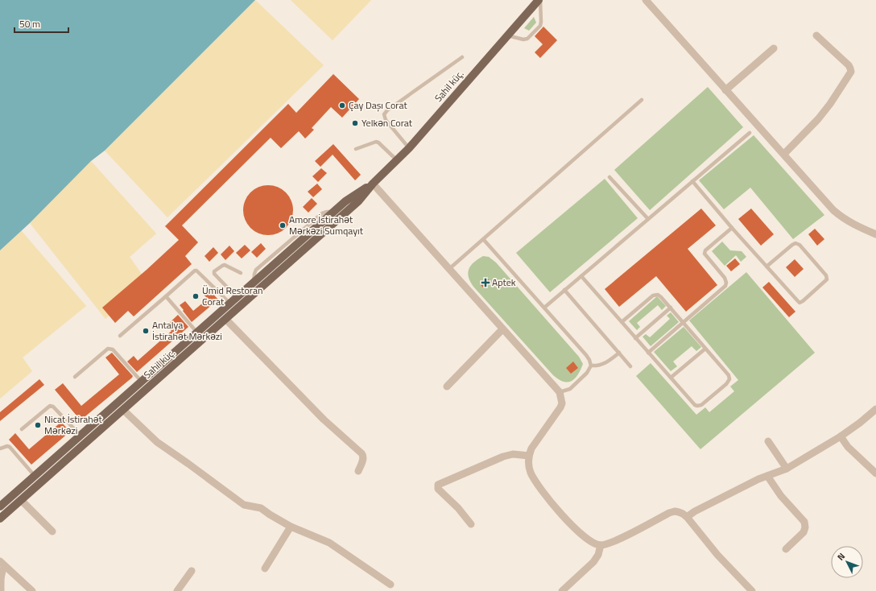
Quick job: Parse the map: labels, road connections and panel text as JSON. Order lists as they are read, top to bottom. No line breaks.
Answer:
{"streets":{"main road":["Sahil küç."]},"places":{"other":["Çay Daşı Corat","Yelkən Corat","Amore İstirahət Mərkəzi Sumqayıt","Ümid Restoran Corat","Antalya İstirahət Mərkəzi","Nicat İstirahət Mərkəzi"],"health":["Aptek"]},"scale_bar":"50 m","north":"top left"}
